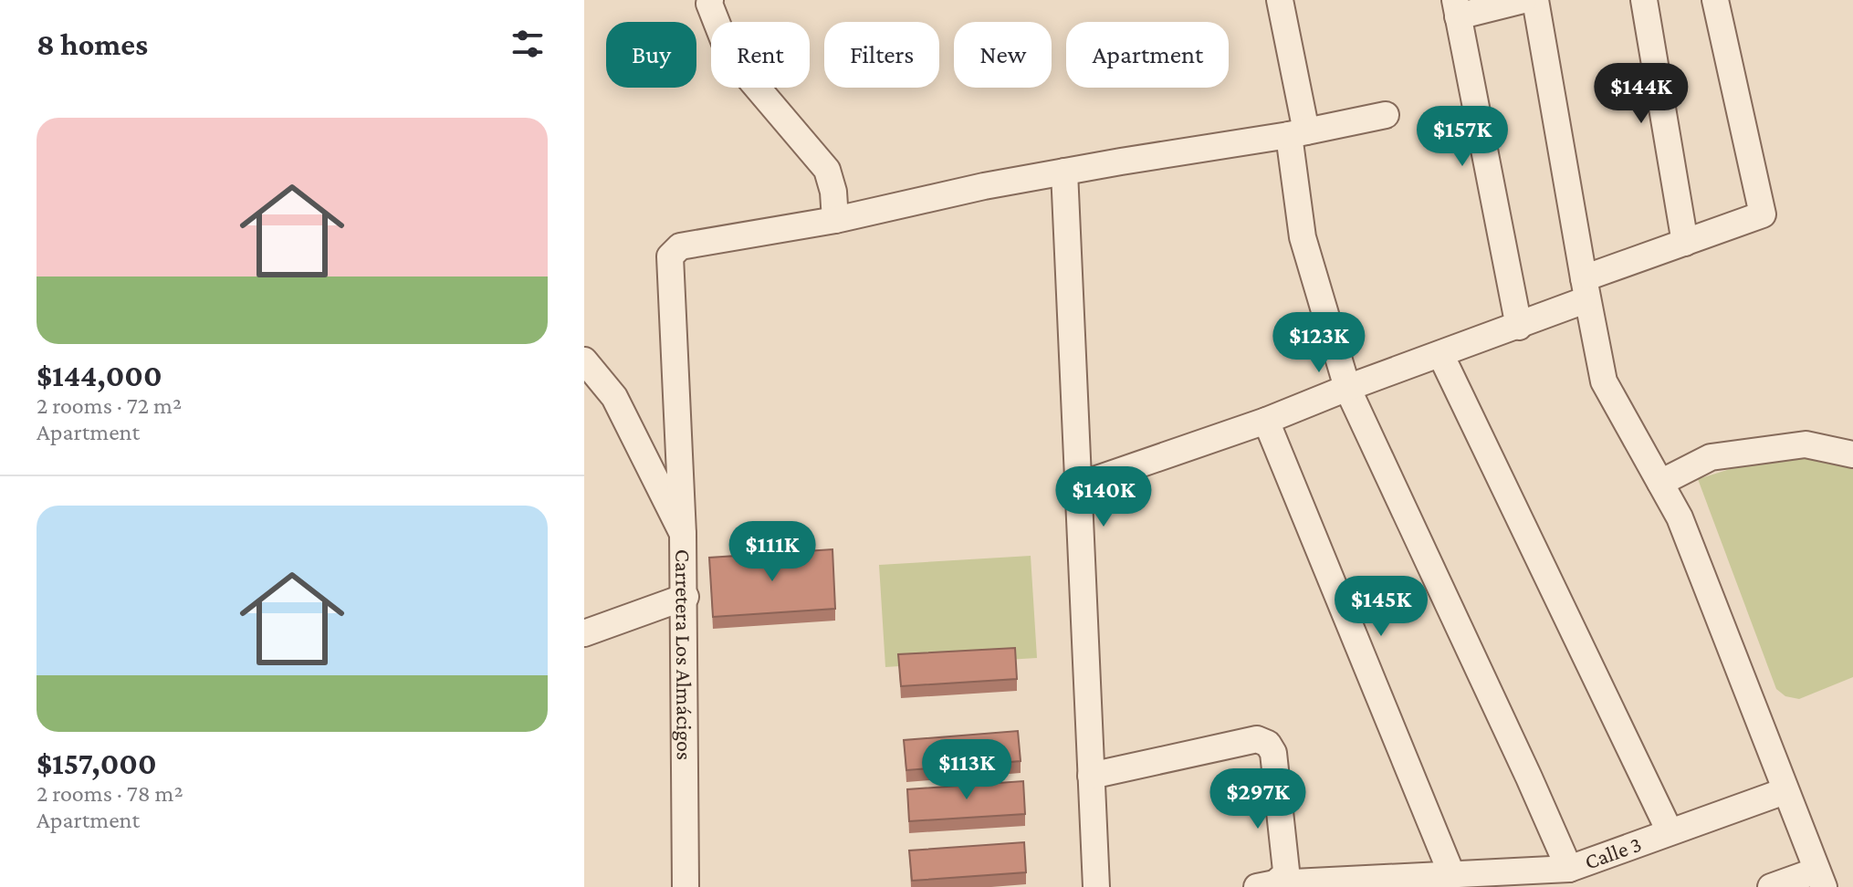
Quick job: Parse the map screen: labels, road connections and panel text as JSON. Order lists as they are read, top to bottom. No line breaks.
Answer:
{"streets":{"street":["Carretera Los Almácigos","Calle 3"]},"page":{"heading":"8 homes","chip":["Buy","Rent","Filters","New","Apartment"],"price":["$144K","$157K","$123K","$140K","$111K","$145K","$113K","$297K"],"list":[{"name":"$144,000","note":"2 rooms · 72 m² · Apartment"},{"name":"$157,000","note":"2 rooms · 78 m² · Apartment"}]}}
